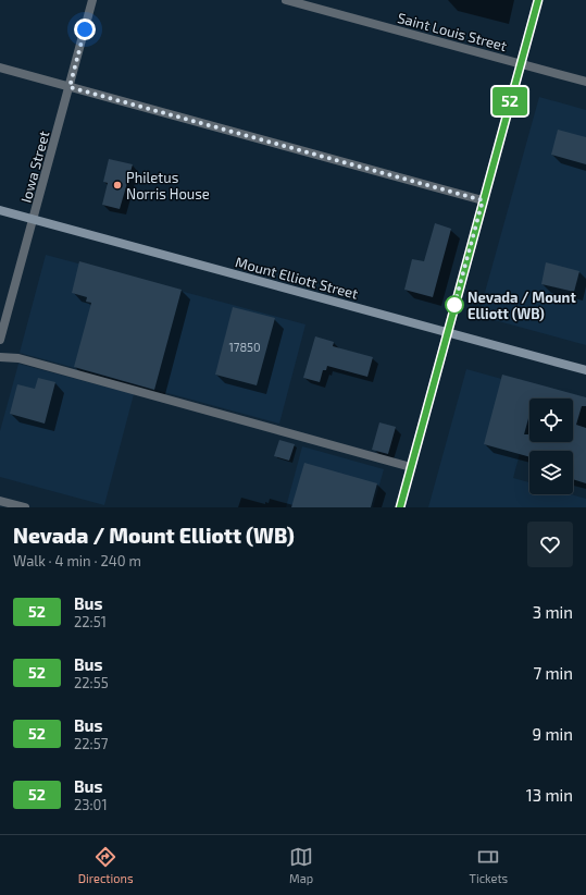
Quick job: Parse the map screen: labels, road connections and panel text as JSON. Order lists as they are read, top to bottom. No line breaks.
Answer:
{"streets":{"street":["Saint Louis Street","Iowa Street","Mount Elliott Street"]},"crossings":[["Iowa Street","Mount Elliott Street"]],"places":["Philetus Norris House","Nevada / Mount Elliott (WB)"],"lines":["bus line 52"],"house_numbers":["17850"],"page":{"on_map":"52","heading":["Nevada / Mount Elliott (WB)","Walk · 4 min · 240 m"],"list":[{"mark":"52","name":"Bus","note":"22:51","value":"3 min"},{"mark":"52","name":"Bus","note":"22:55","value":"7 min"},{"mark":"52","name":"Bus","note":"22:57","value":"9 min"},{"mark":"52","name":"Bus","note":"23:01","value":"13 min"}],"tabs":["Directions","Map","Tickets"]}}
